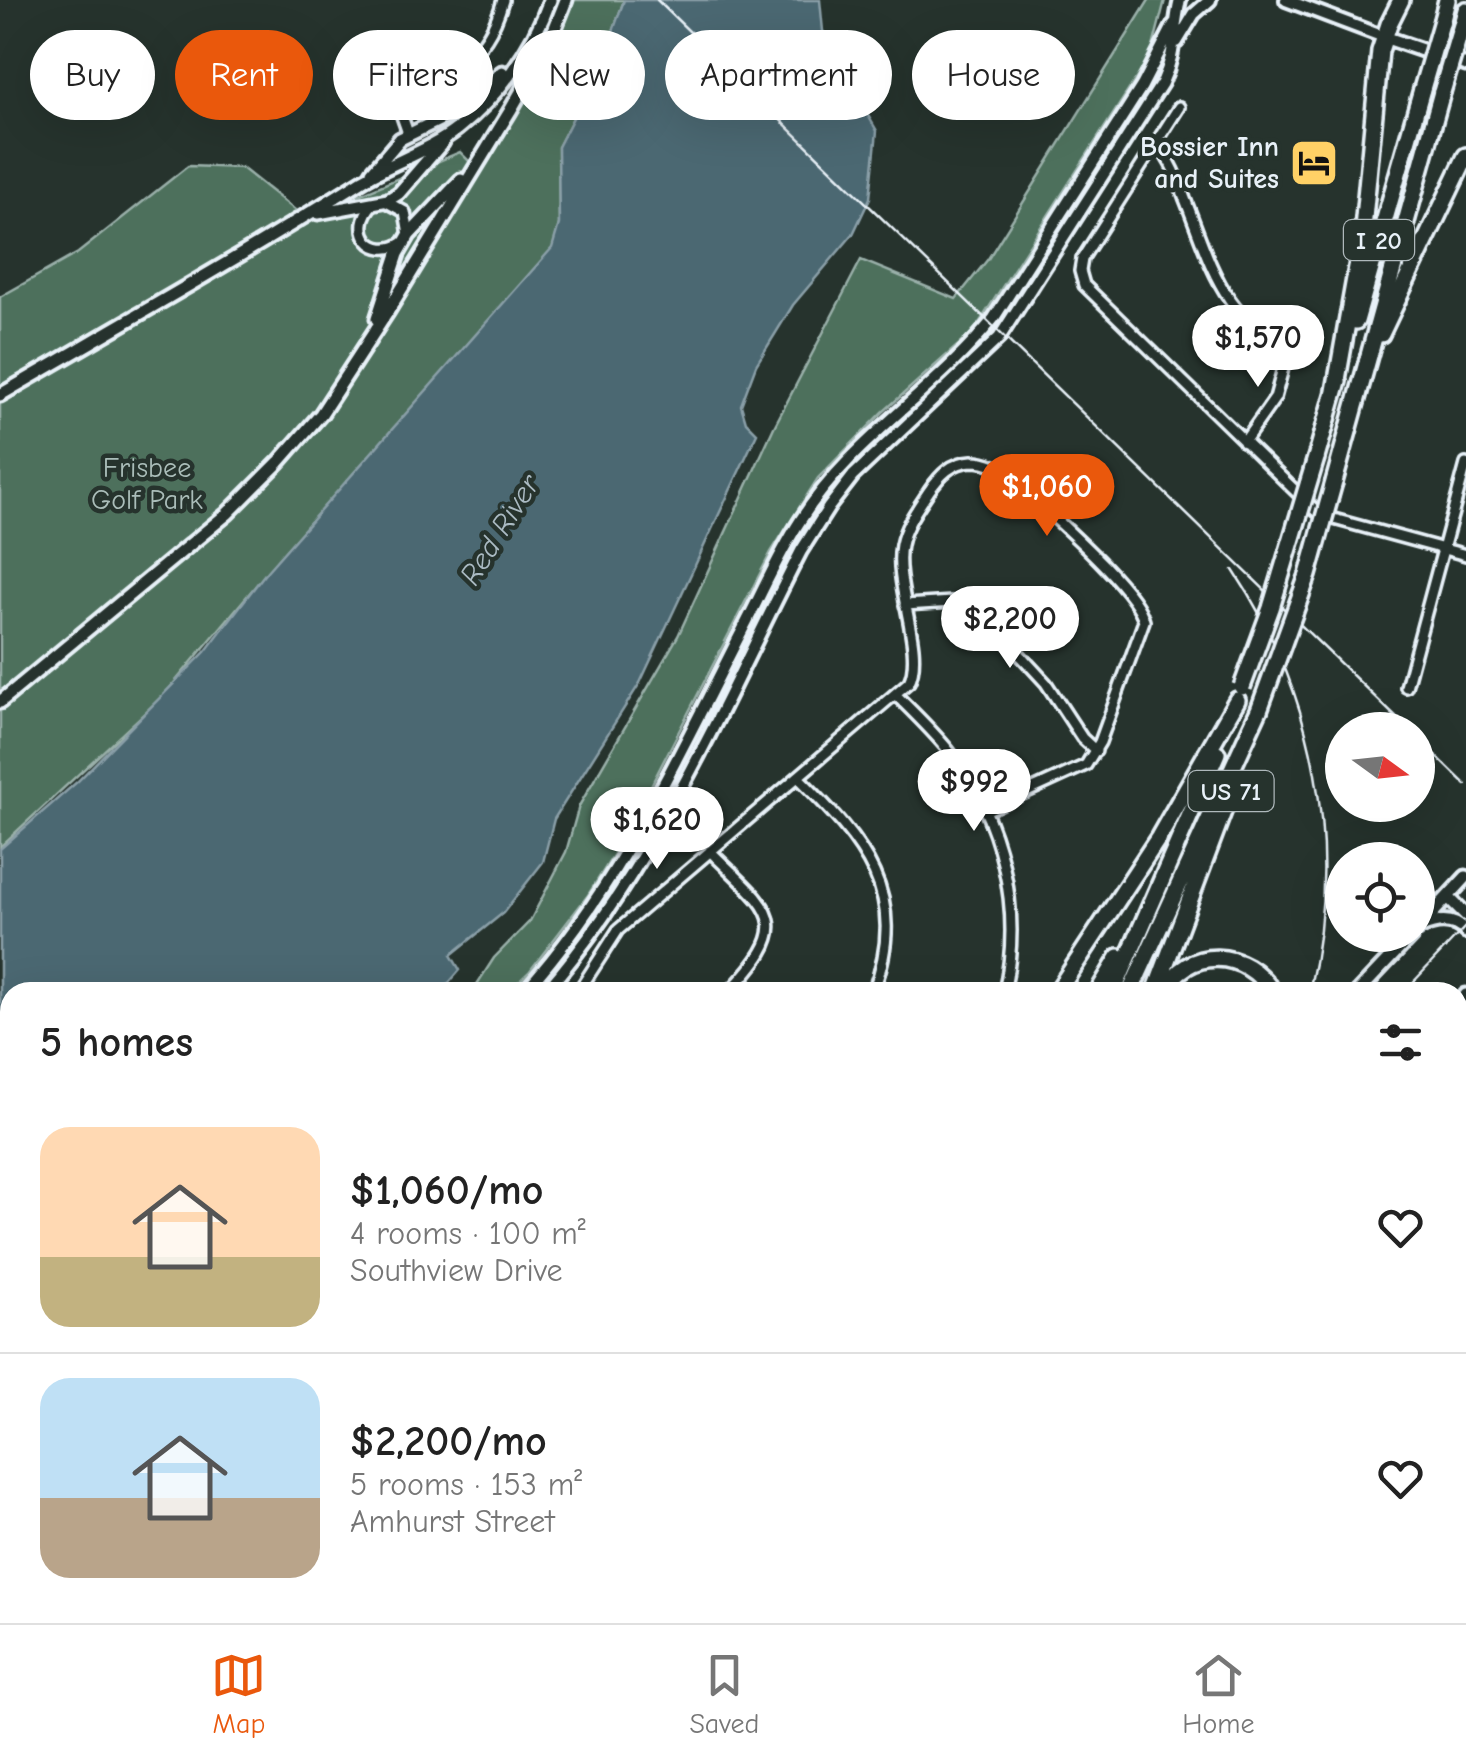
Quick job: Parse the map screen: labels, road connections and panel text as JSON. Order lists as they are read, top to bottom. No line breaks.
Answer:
{"streets":{"highway":["I 20","US 71"]},"crossings":[["I 20","US 71"]],"water":["Red River"],"parks":["Frisbee Golf Park"],"places":{"hotel":["Bossier Inn and Suites"]},"north":"right","page":{"chip":["Buy","Rent","Filters","New","Apartment","House"],"price":["$1,570","$1,060","$2,200","$992","$1,620"],"heading":"5 homes","list":[{"name":"$1,060/mo","note":"4 rooms · 100 m² · Southview Drive"},{"name":"$2,200/mo","note":"5 rooms · 153 m² · Amhurst Street"}],"tabs":["Map","Saved","Home"]}}
